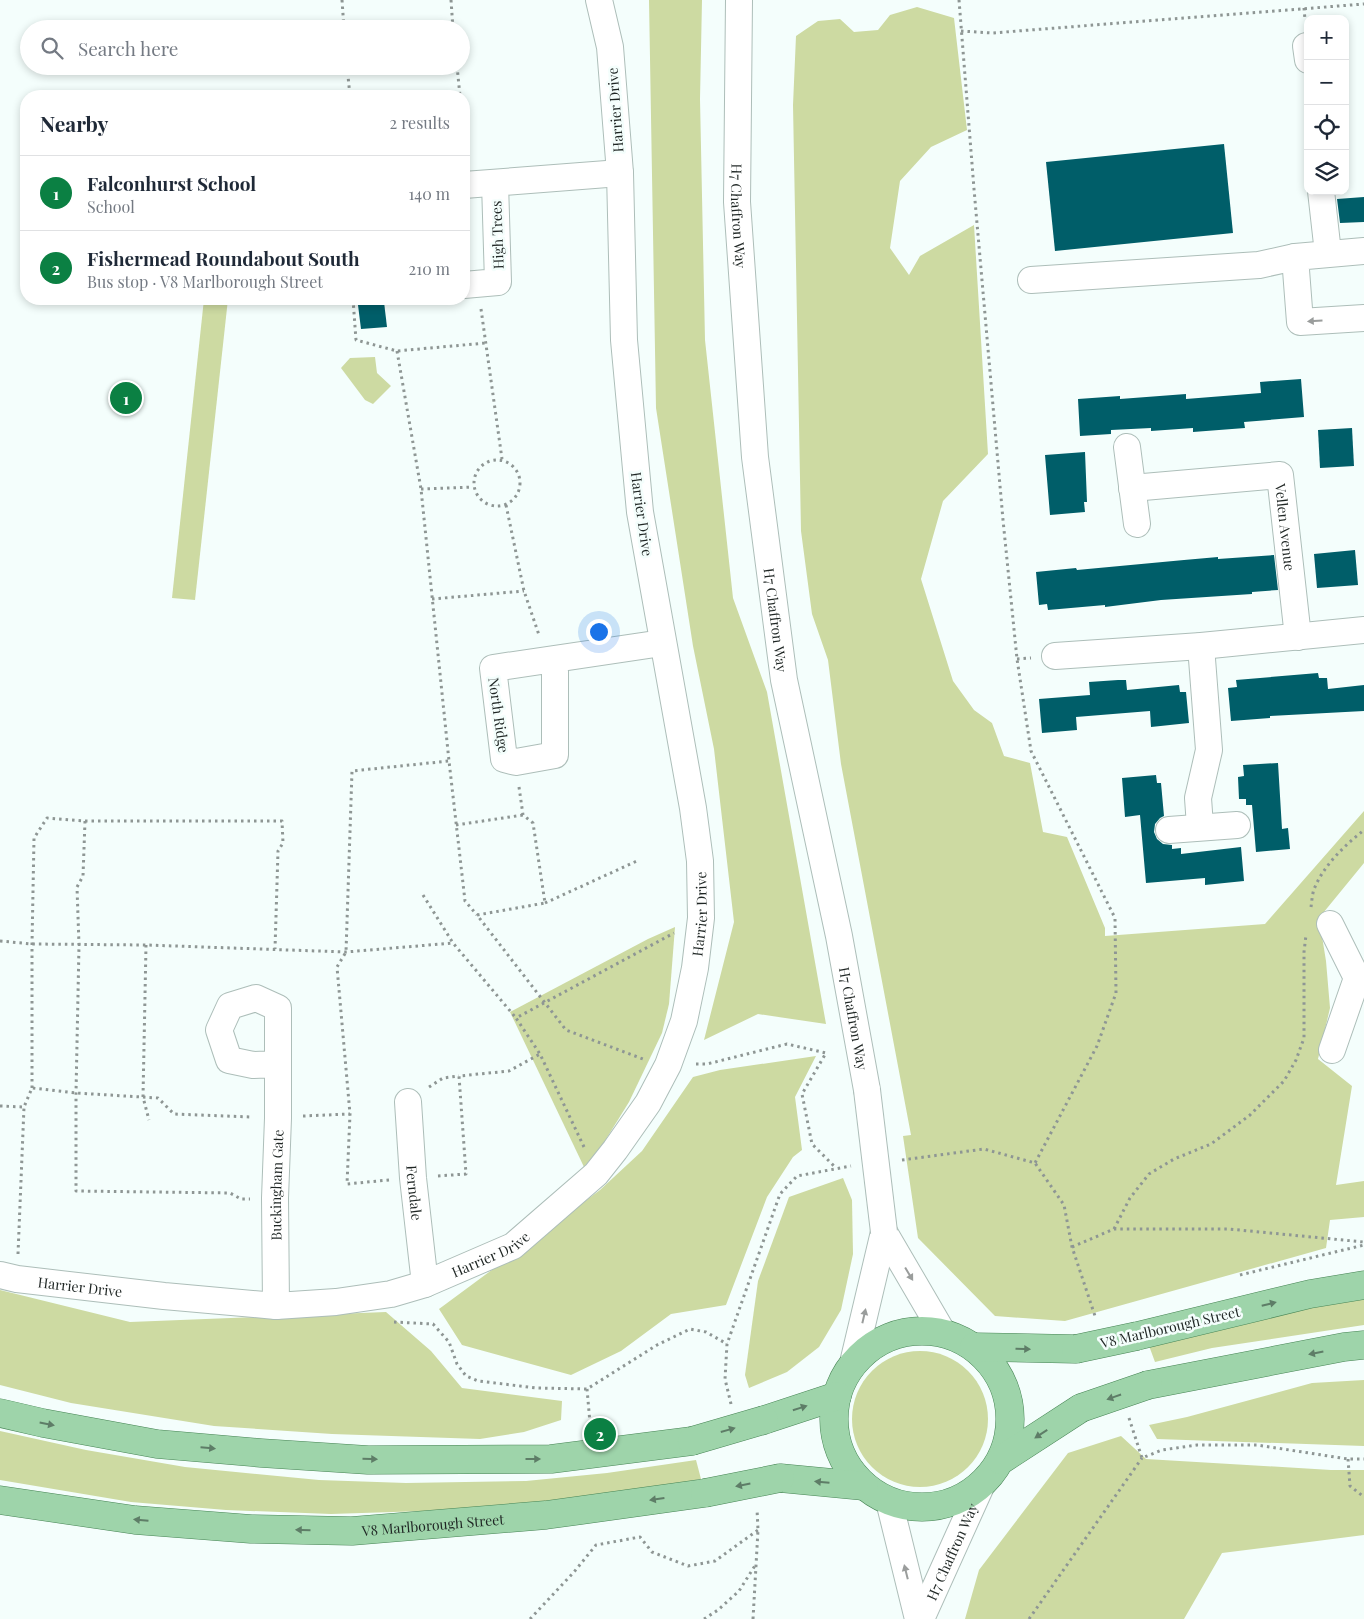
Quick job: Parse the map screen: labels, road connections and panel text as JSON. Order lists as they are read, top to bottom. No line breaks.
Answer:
{"streets":{"main road":["V8 Marlborough Street"],"street":["Harrier Drive","H7 Chaffron Way","High Trees","Vellen Avenue","North Ridge","Buckingham Gate","Ferndale"]},"crossings":[["Harrier Drive","High Trees"],["Harrier Drive","North Ridge"],["Harrier Drive","Buckingham Gate"],["Harrier Drive","Ferndale"],["H7 Chaffron Way","V8 Marlborough Street"]],"page":{"map_buttons":["+","−"],"search":"Search here","heading":["Nearby","2 results"],"list":[{"mark":"1","name":"Falconhurst School","note":"School","value":"140 m"},{"mark":"2","name":"Fishermead Roundabout South","note":"Bus stop · V8 Marlborough Street","value":"210 m"}],"pins":["1","2"]}}
